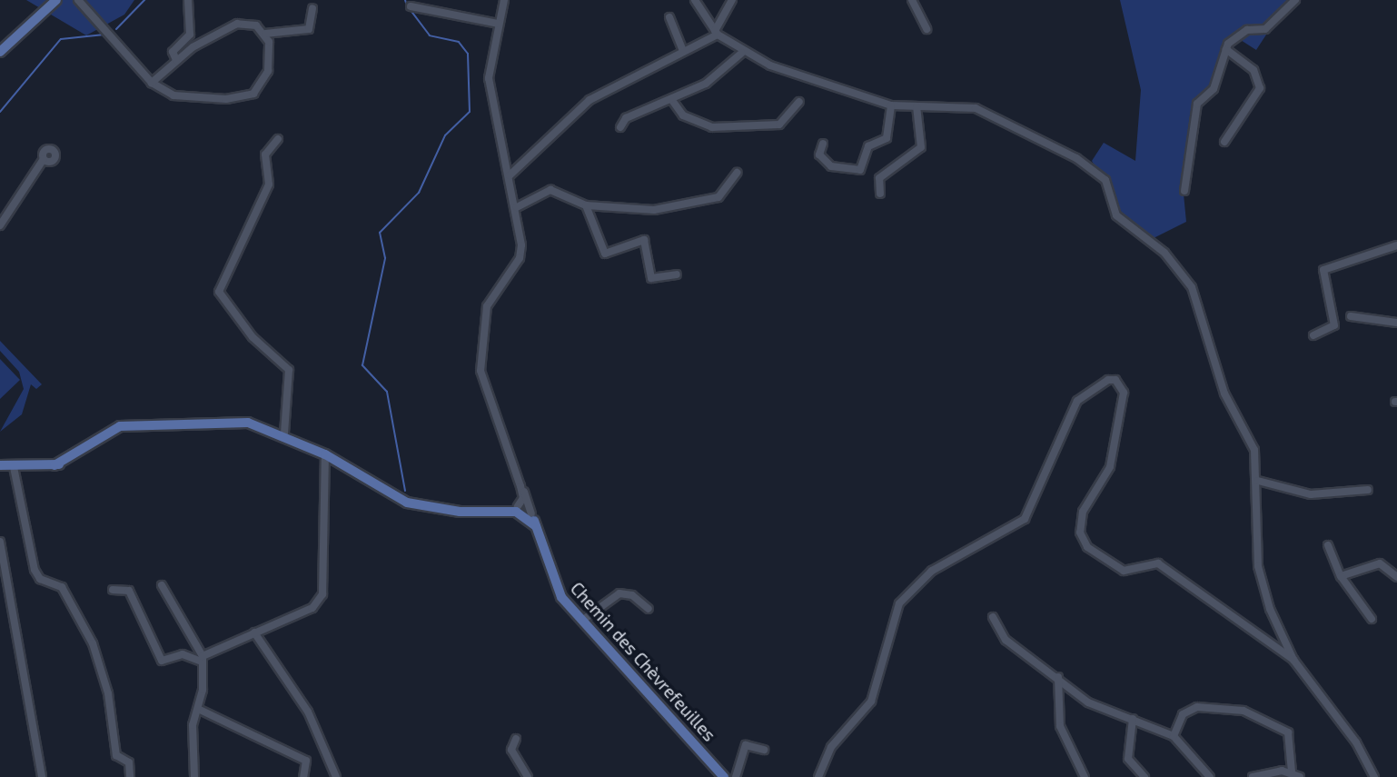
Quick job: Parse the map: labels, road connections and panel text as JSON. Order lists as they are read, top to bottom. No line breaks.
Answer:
{"streets":{"main road":["Chemin des Chèvrefeuilles"]}}
